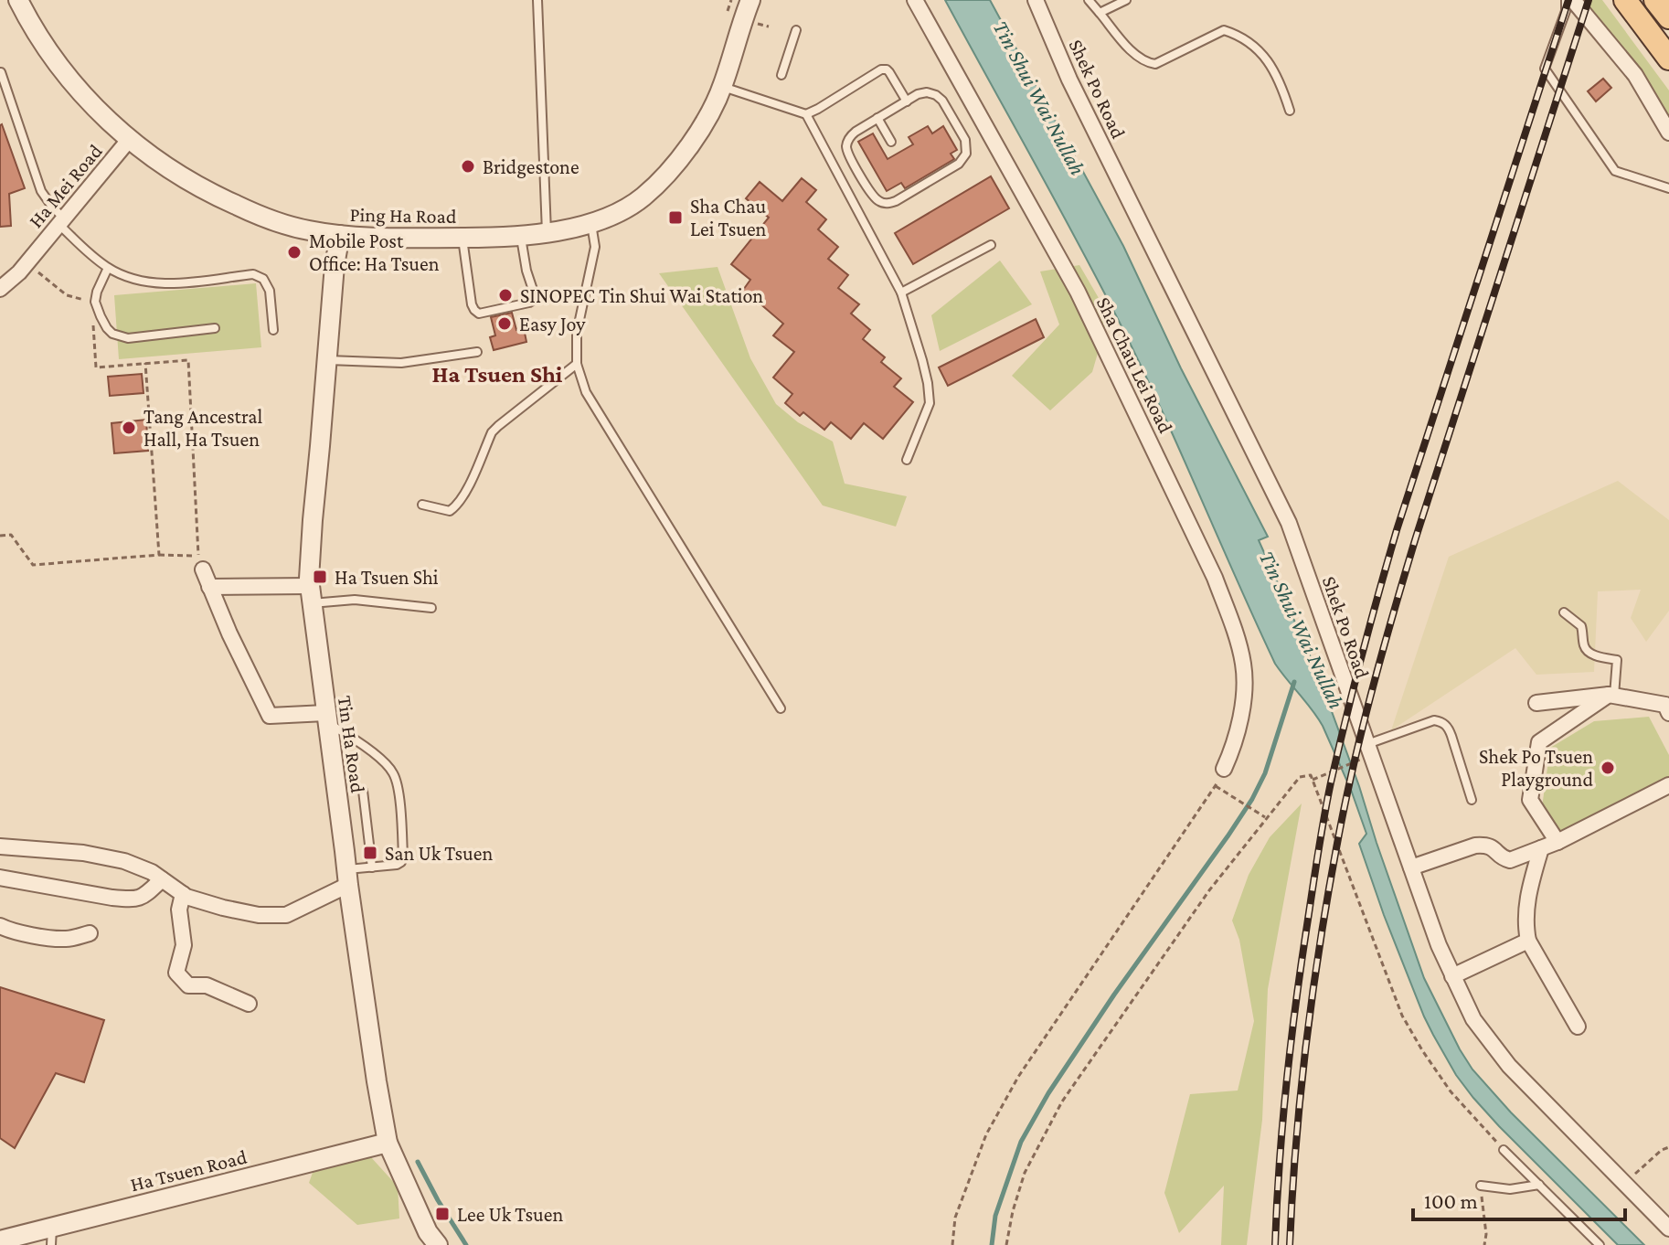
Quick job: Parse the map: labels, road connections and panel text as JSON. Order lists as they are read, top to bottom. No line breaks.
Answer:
{"streets":{"street":["Shek Po Road","Ha Mei Road","Ping Ha Road","Sha Chau Lei Road","Tin Ha Road","Ha Tsuen Road"]},"crossings":[["Ha Mei Road","Ping Ha Road"],["Ping Ha Road","Tin Ha Road"],["Tin Ha Road","Ha Tsuen Road"]],"districts":["Ha Tsuen Shi"],"water":["Tin Shui Wai Nullah"],"places":{"other":["Bridgestone","Mobile Post Office: Ha Tsuen","SINOPEC Tin Shui Wai Station","Easy Joy","Tang Ancestral Hall, Ha Tsuen","Shek Po Tsuen Playground"],"transit":["Sha Chau Lei Tsuen","Ha Tsuen Shi","San Uk Tsuen","Lee Uk Tsuen"]},"scale_bar":"100 m"}
